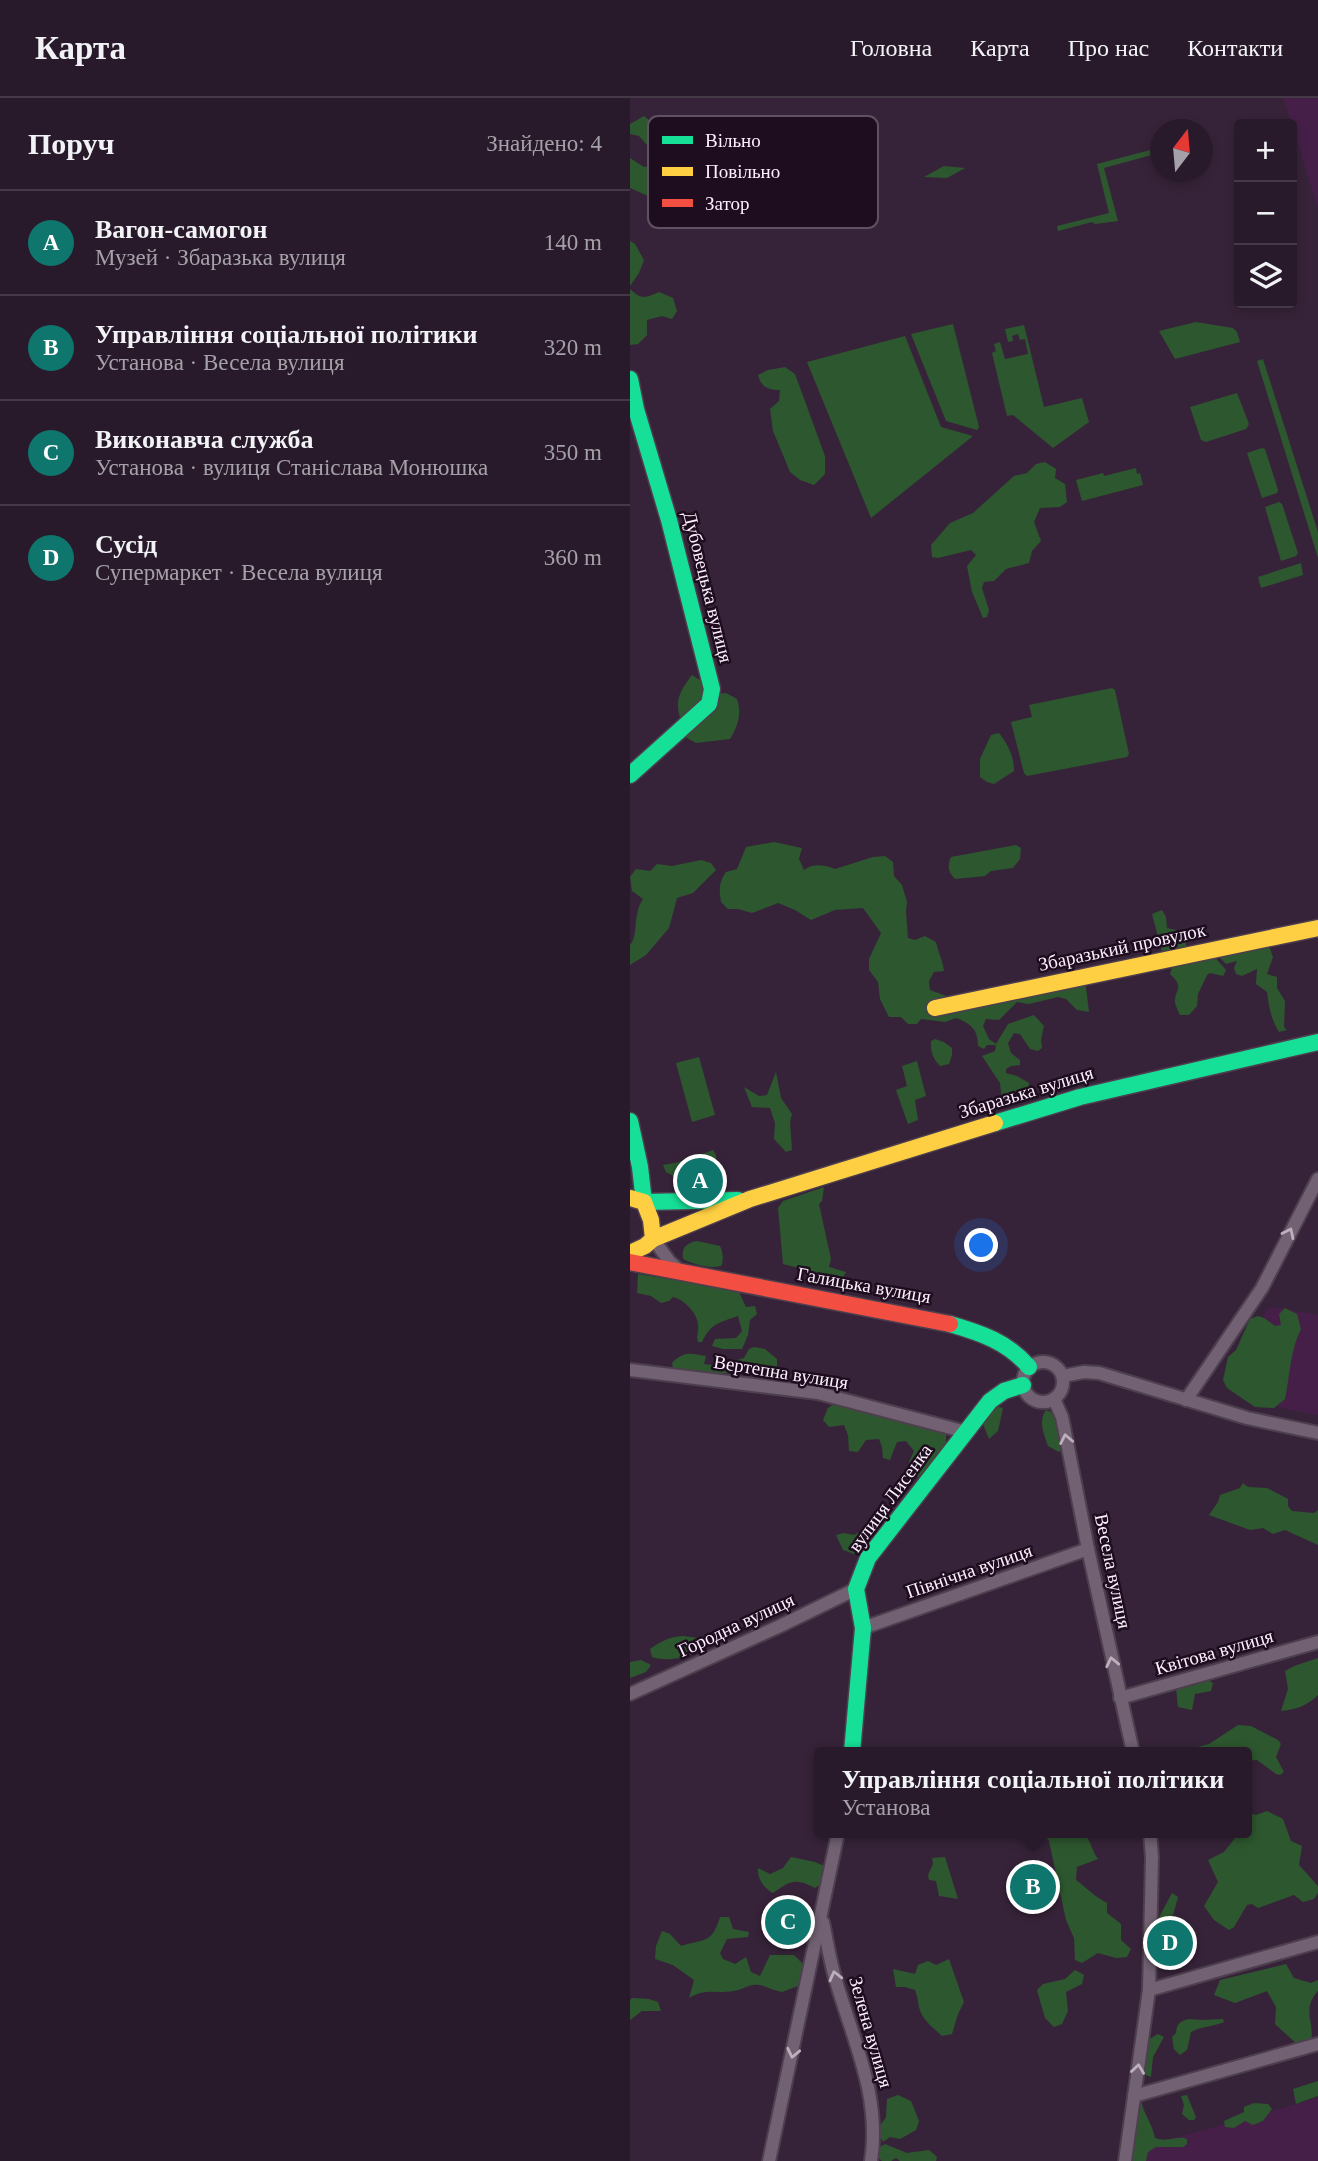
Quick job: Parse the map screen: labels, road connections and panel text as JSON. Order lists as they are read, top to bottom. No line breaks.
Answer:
{"streets":{"street":["Дубовецька вулиця","Збаразький провулок","Збаразька вулиця","Галицька вулиця","Вертепна вулиця","вулиця Лисенка","Північна вулиця","Весела вулиця","Городна вулиця","Квітова вулиця","Зелена вулиця"]},"crossings":[["Галицька вулиця","вулиця Лисенка"],["Галицька вулиця","Весела вулиця"],["Вертепна вулиця","вулиця Лисенка"],["вулиця Лисенка","Весела вулиця"],["вулиця Лисенка","Городна вулиця"],["Північна вулиця","Весела вулиця"],["Весела вулиця","Квітова вулиця"]],"one_way":["Весела вулиця"],"legend":["Вільно","Повільно","Затор"],"north":"top","page":{"header":"Карта","nav":["Головна","Карта","Про нас","Контакти"],"heading":["Поруч","Знайдено: 4"],"map_buttons":["+","−"],"list":[{"mark":"A","name":"Вагон-самогон","note":"Музей · Збаразька вулиця","value":"140 m"},{"mark":"B","name":"Управління соціальної політики","note":"Установа · Весела вулиця","value":"320 m"},{"mark":"C","name":"Виконавча служба","note":"Установа · вулиця Станіслава Монюшка","value":"350 m"},{"mark":"D","name":"Сусід","note":"Супермаркет · Весела вулиця","value":"360 m"}],"pins":["A","B","C","D"],"popup":["Управління соціальної політики","Установа"]}}
